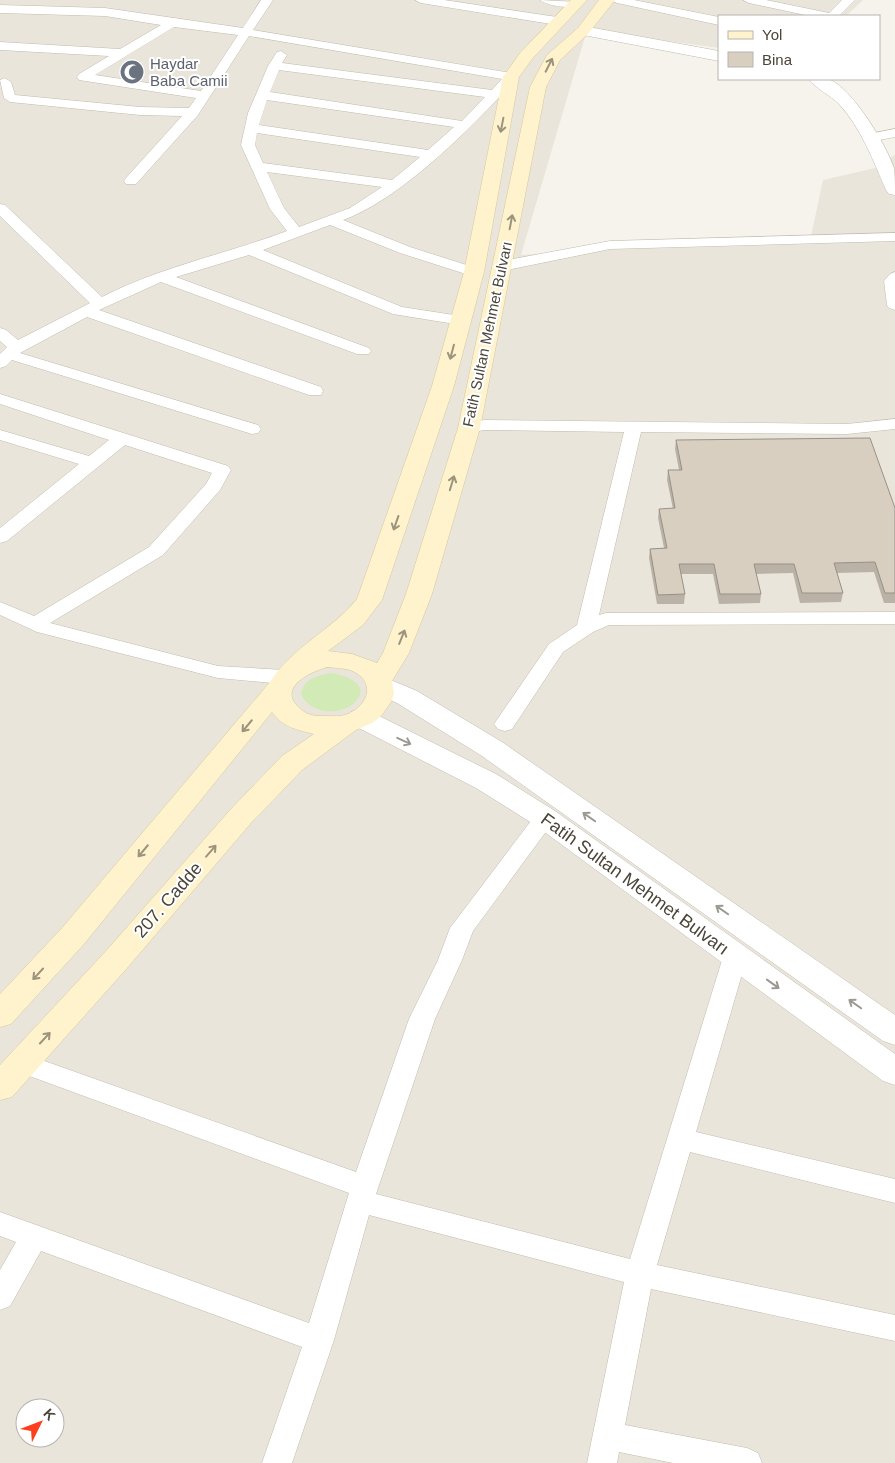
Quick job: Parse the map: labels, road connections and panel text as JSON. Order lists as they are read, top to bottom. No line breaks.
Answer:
{"streets":{"main road":["Fatih Sultan Mehmet Bulvarı","207. Cadde"]},"crossings":[["Fatih Sultan Mehmet Bulvarı","207. Cadde"]],"places":{"mosque":["Haydar Baba Camii"]},"legend":["Yol","Bina"],"north":"top right"}
